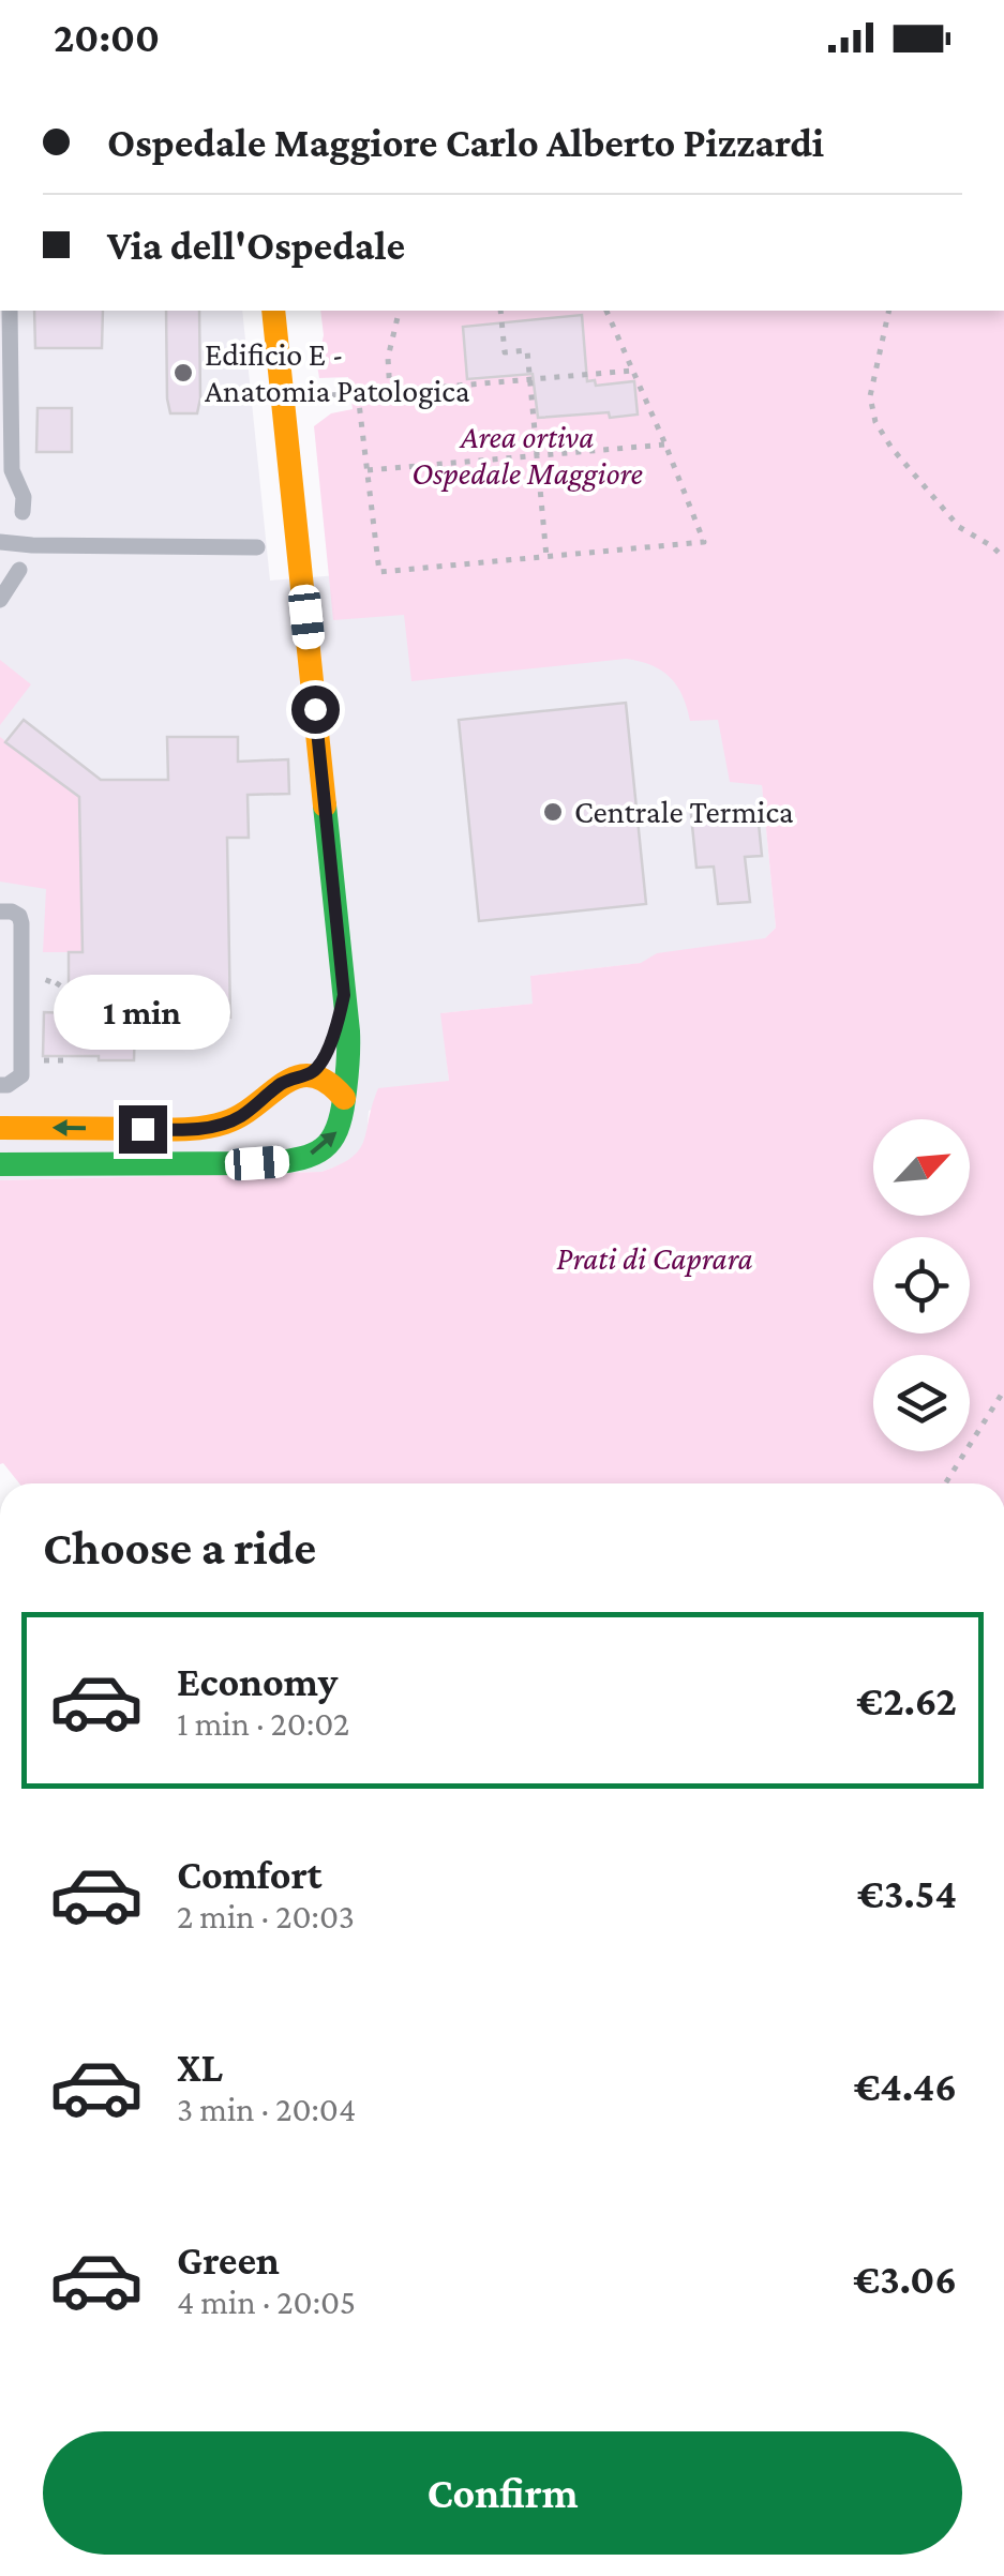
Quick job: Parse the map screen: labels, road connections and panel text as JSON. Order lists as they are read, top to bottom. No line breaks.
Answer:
{"parks":["Area ortiva Ospedale Maggiore","Prati di Caprara"],"places":["Edificio E - Anatomia Patologica","Centrale Termica"],"north":"top right","page":{"status":"20:00","banner":["Ospedale Maggiore Carlo Alberto Pizzardi","Via dell'Ospedale"],"bubble":"1 min","heading":"Choose a ride","list":[{"name":"Economy","note":"1 min · 20:02","value":"€2.62"},{"name":"Comfort","note":"2 min · 20:03","value":"€3.54"},{"name":"XL","note":"3 min · 20:04","value":"€4.46"},{"name":"Green","note":"4 min · 20:05","value":"€3.06"}],"buttons":"Confirm"}}
